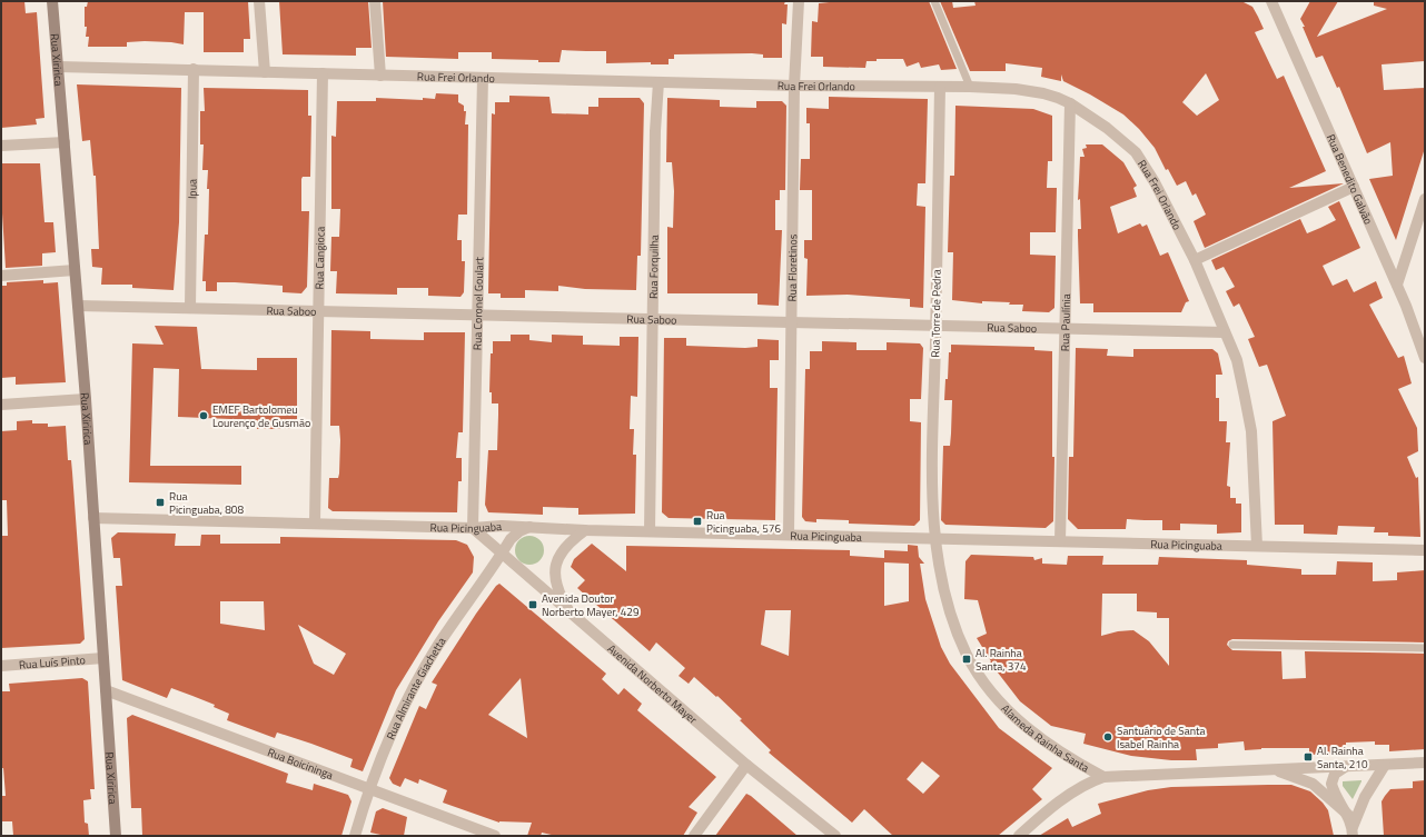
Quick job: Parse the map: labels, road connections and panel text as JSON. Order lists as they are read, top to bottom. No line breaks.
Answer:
{"streets":{"street":["Rua Xiririca","Rua Frei Orlando","Rua Benedito Galvão","Ipua","Rua Cangioca","Rua Forquilha","Rua Floretinos","Rua Coronel Goulart","Rua Saboo","Rua Torre de Pedra","Rua Paulínia","Rua Picinguaba","Rua Luís Pinto","Avenida Norberto Mayer","Rua Almirante Giachetta","Alameda Rainha Santa","Rua Boicininga"]},"crossings":[["Rua Xiririca","Rua Frei Orlando"],["Rua Xiririca","Rua Saboo"],["Rua Xiririca","Rua Picinguaba"],["Rua Xiririca","Rua Luís Pinto"],["Rua Xiririca","Rua Boicininga"],["Rua Frei Orlando","Ipua"],["Rua Frei Orlando","Rua Cangioca"],["Rua Frei Orlando","Rua Forquilha"],["Rua Frei Orlando","Rua Floretinos"],["Rua Frei Orlando","Rua Coronel Goulart"],["Rua Frei Orlando","Rua Saboo"],["Rua Frei Orlando","Rua Torre de Pedra"],["Rua Frei Orlando","Rua Paulínia"],["Rua Frei Orlando","Rua Picinguaba"],["Ipua","Rua Saboo"],["Rua Cangioca","Rua Saboo"],["Rua Cangioca","Rua Picinguaba"],["Rua Forquilha","Rua Saboo"],["Rua Forquilha","Rua Picinguaba"],["Rua Floretinos","Rua Saboo"],["Rua Floretinos","Rua Picinguaba"],["Rua Coronel Goulart","Rua Saboo"],["Rua Coronel Goulart","Rua Picinguaba"],["Rua Coronel Goulart","Avenida Norberto Mayer"],["Rua Saboo","Rua Torre de Pedra"],["Rua Saboo","Rua Paulínia"],["Rua Torre de Pedra","Rua Picinguaba"],["Rua Torre de Pedra","Alameda Rainha Santa"],["Rua Paulínia","Rua Picinguaba"],["Rua Picinguaba","Avenida Norberto Mayer"],["Rua Picinguaba","Rua Almirante Giachetta"],["Rua Picinguaba","Alameda Rainha Santa"],["Avenida Norberto Mayer","Rua Almirante Giachetta"],["Rua Almirante Giachetta","Rua Boicininga"]],"places":{"other":["EMEF Bartolomeu Lourenço de Gusmão","Santuário de Santa Isabel Rainha"],"transit":["Rua Picinguaba, 808","Rua Picinguaba, 576","Avenida Doutor Norberto Mayer, 429","Al. Rainha Santa, 374","Al. Rainha Santa, 210"]}}
